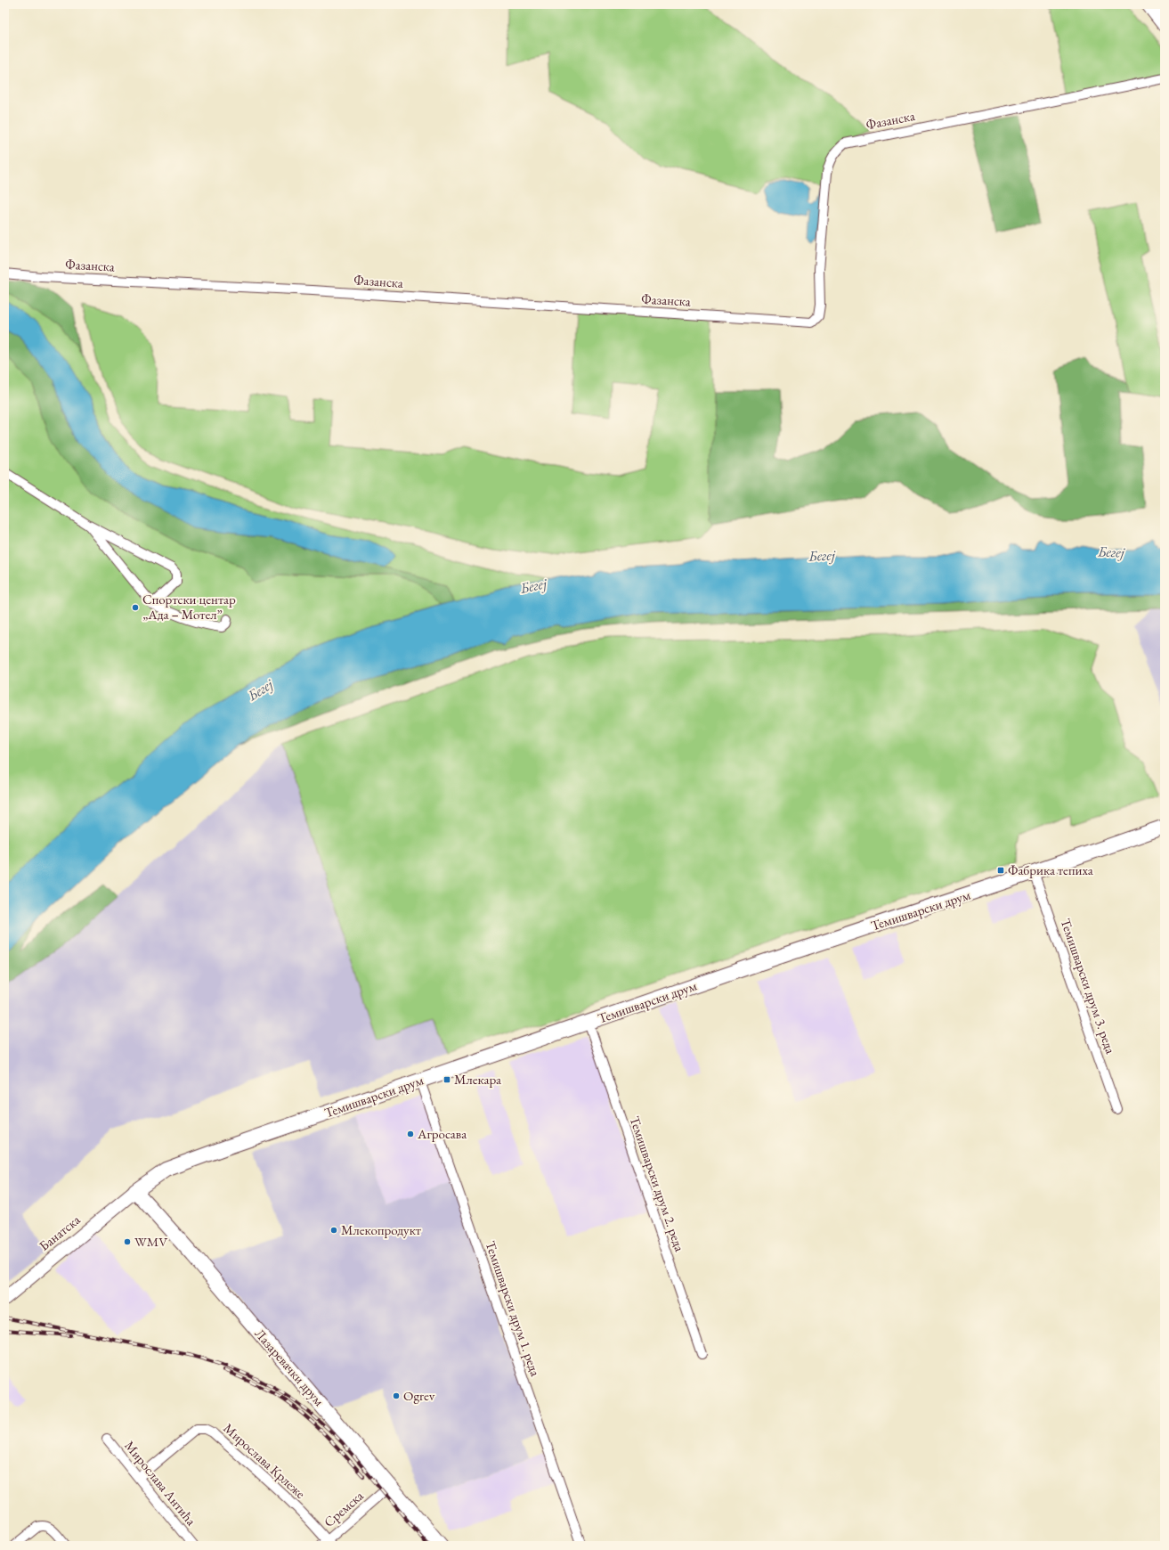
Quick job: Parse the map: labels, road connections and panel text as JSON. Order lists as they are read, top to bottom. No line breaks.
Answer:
{"streets":{"main road":["Темишварски друм","Банатска","Лазаревачки друм"],"street":["Фазанска","Темишварски друм 3. реда","Темишварски друм 2. реда","Темишварски друм 1. реда","Мирослава Крлеже","Мирослава Антића","Сремска"]},"crossings":[["Темишварски друм","Темишварски друм 3. реда"],["Темишварски друм","Темишварски друм 2. реда"],["Темишварски друм","Банатска"],["Темишварски друм","Темишварски друм 1. реда"],["Темишварски друм","Лазаревачки друм"],["Банатска","Лазаревачки друм"],["Мирослава Крлеже","Мирослава Антића"],["Мирослава Крлеже","Сремска"]],"water":["Бегеј"],"places":{"other":["Спортски центар „Ада – Мотел”","Агросава","Млекопродукт","WMV","Ogrev"],"transit":["Фабрика тепиха","Млекара"]}}
